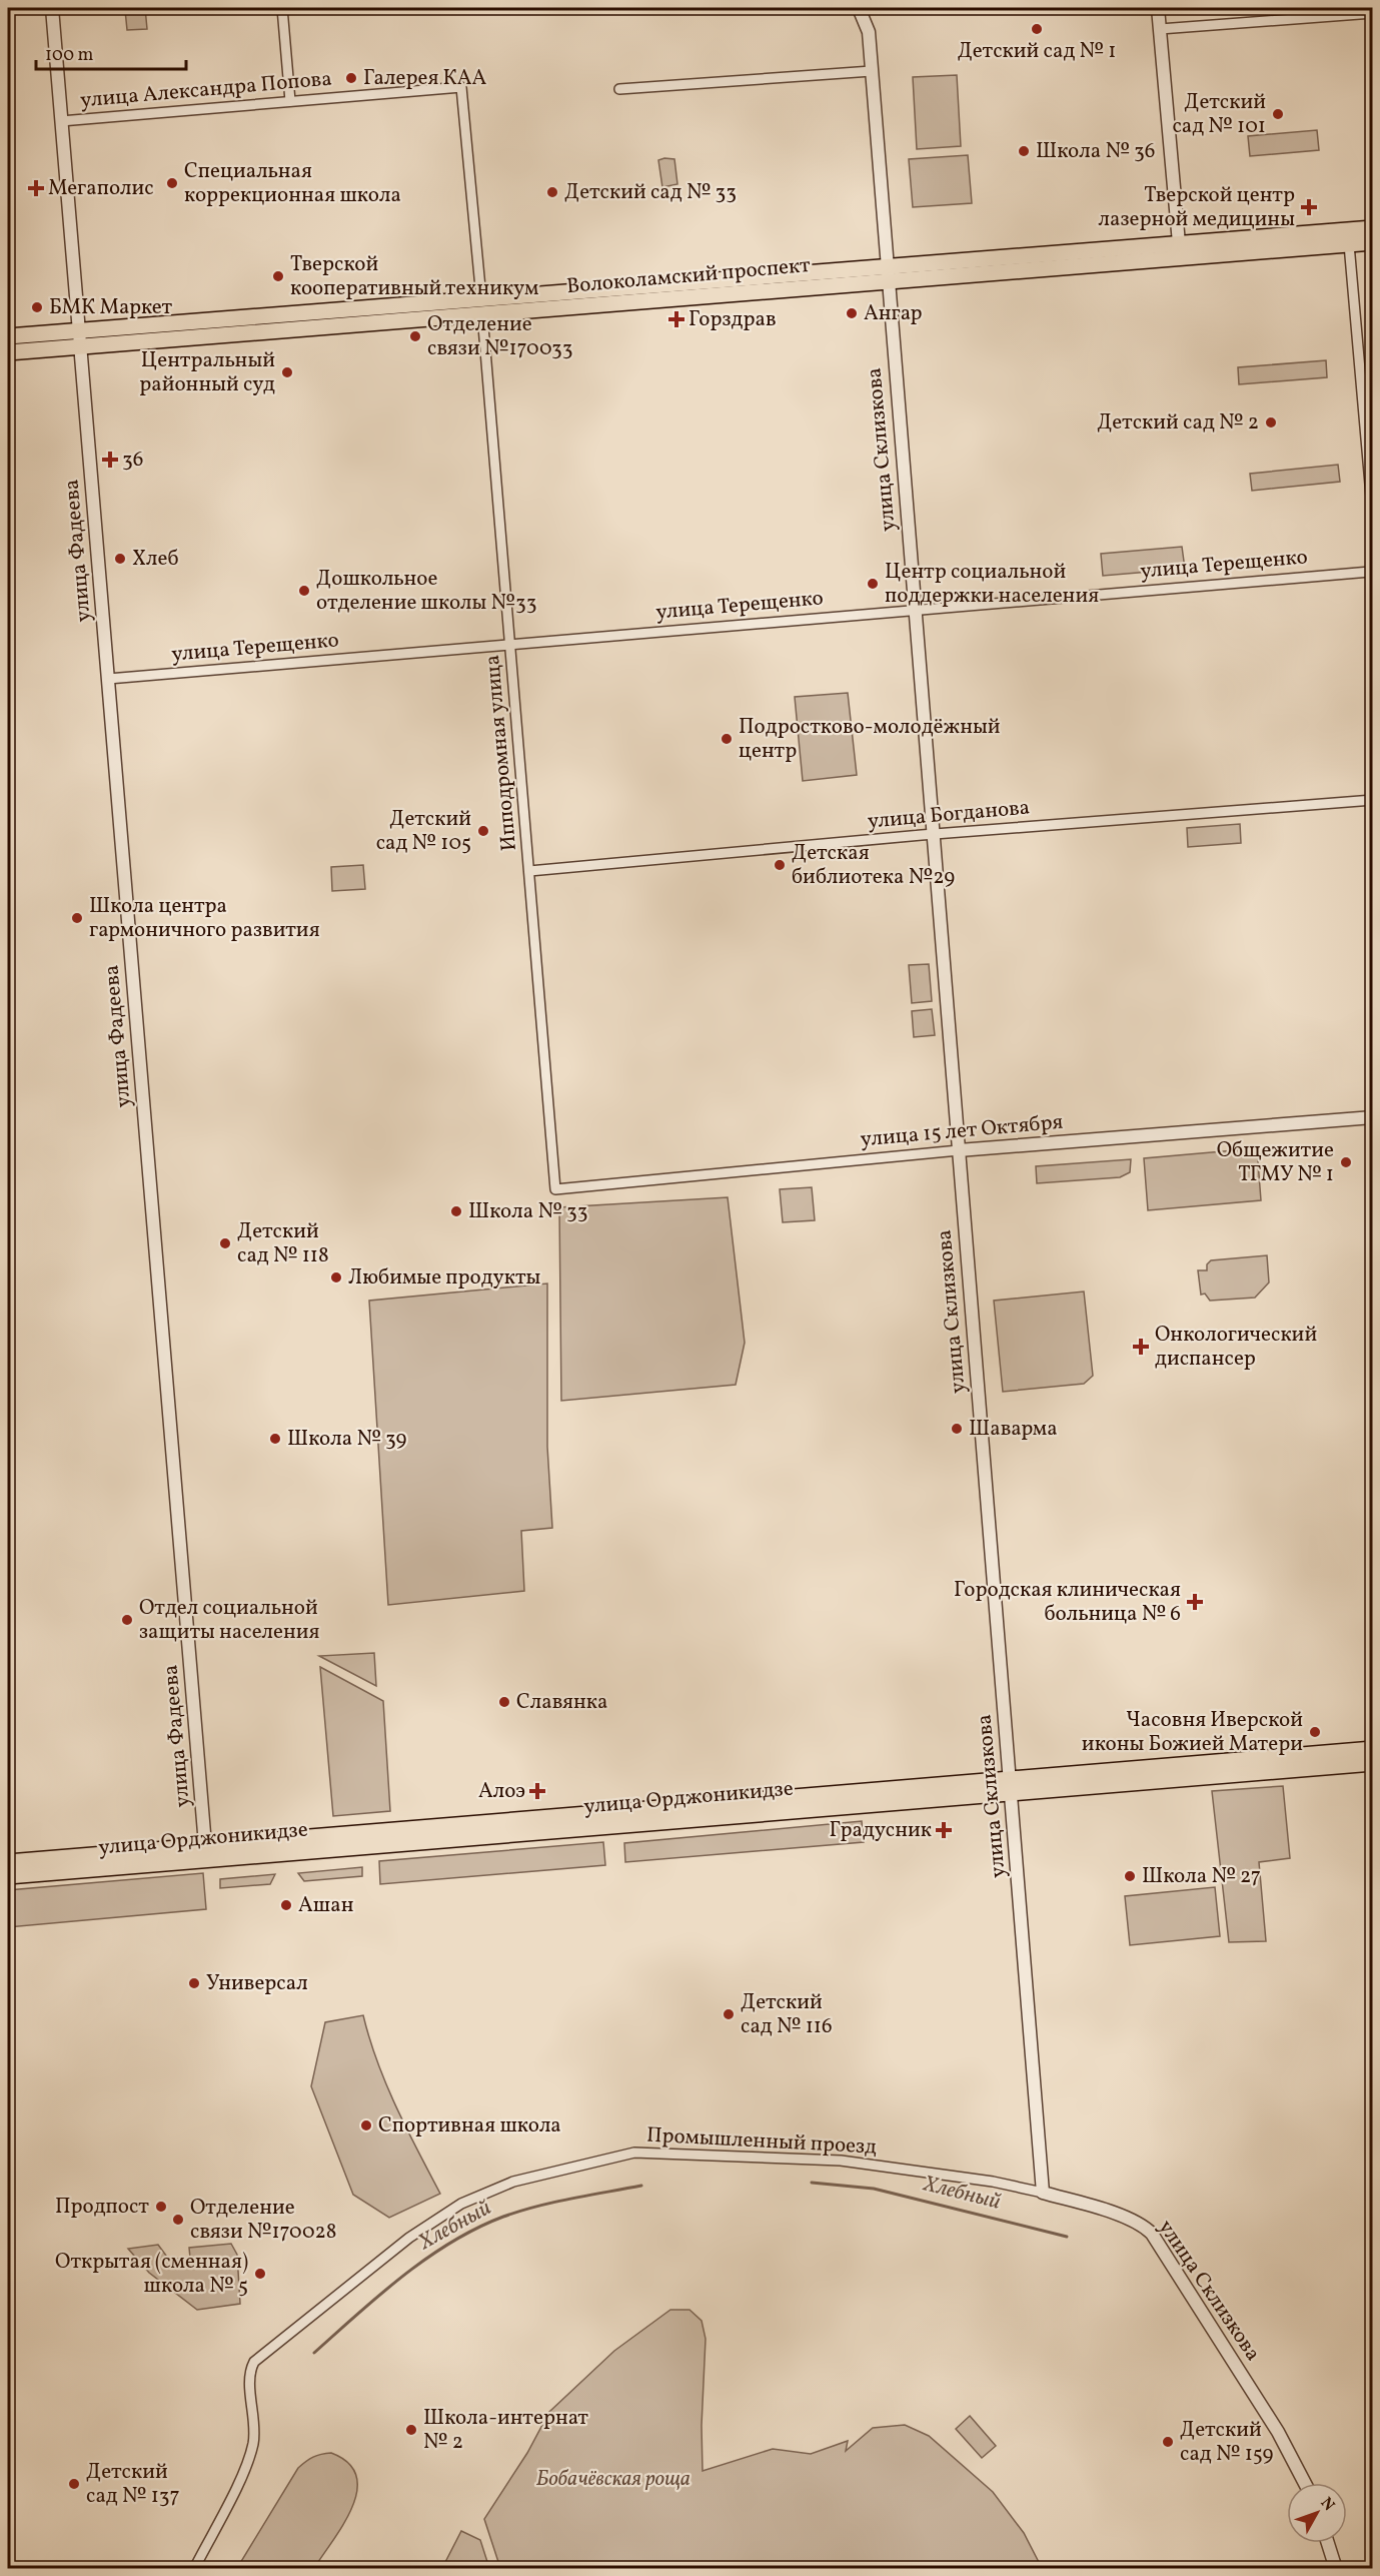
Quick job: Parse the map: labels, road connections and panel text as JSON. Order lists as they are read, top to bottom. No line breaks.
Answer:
{"streets":{"main road":["Волоколамский проспект","улица Орджоникидзе"],"street":["улица Александра Попова","улица Склизкова","улица Фадеева","улица Терещенко","Ипподромная улица","улица Богданова","улица 15 лет Октября","Промышленный проезд"]},"crossings":[["улица Александра Попова","улица Фадеева"],["улица Александра Попова","Ипподромная улица"],["Волоколамский проспект","улица Склизкова"],["Волоколамский проспект","улица Фадеева"],["Волоколамский проспект","Ипподромная улица"],["улица Склизкова","улица Терещенко"],["улица Склизкова","улица Богданова"],["улица Склизкова","улица 15 лет Октября"],["улица Склизкова","улица Орджоникидзе"],["улица Склизкова","Промышленный проезд"],["улица Фадеева","улица Терещенко"],["улица Фадеева","улица Орджоникидзе"],["улица Терещенко","Ипподромная улица"],["Ипподромная улица","улица Богданова"],["Ипподромная улица","улица 15 лет Октября"]],"water":["Хлебный"],"parks":["Бобачёвская роща"],"places":{"other":["Детский сад № 1","Галерея КАА","Детский сад № 101","Школа № 36","Специальная коррекционная школа","Детский сад № 33","Тверской кооперативный техникум","БМК Маркет","Ангар","Отделение связи №170033","Центральный районный суд","Детский сад № 2","Хлеб","Центр социальной поддержки населения","Дошкольное отделение школы №33","Подростково-молодёжный центр","Детский сад № 105","Детская библиотека №29","Школа центра гармоничного развития","Общежитие ТГМУ № 1","Школа № 33","Детский сад № 118","Любимые продукты","Шаварма","Школа № 39","Отдел социальной защиты населения","Славянка","Часовня Иверской иконы Божией Матери","Школа № 27","Ашан","Универсал","Детский сад № 116","Спортивная школа","Продпост","Отделение связи №170028","Открытая (сменная) школа № 5","Школа-интернат № 2","Детский сад № 159","Детский сад № 137"],"health":["Мегаполис","Тверской центр лазерной медицины","Горздрав","36","Онкологический диспансер","Городская клиническая больница № 6","Алоэ","Градусник"]},"scale_bar":"100 m","north":"top right"}
